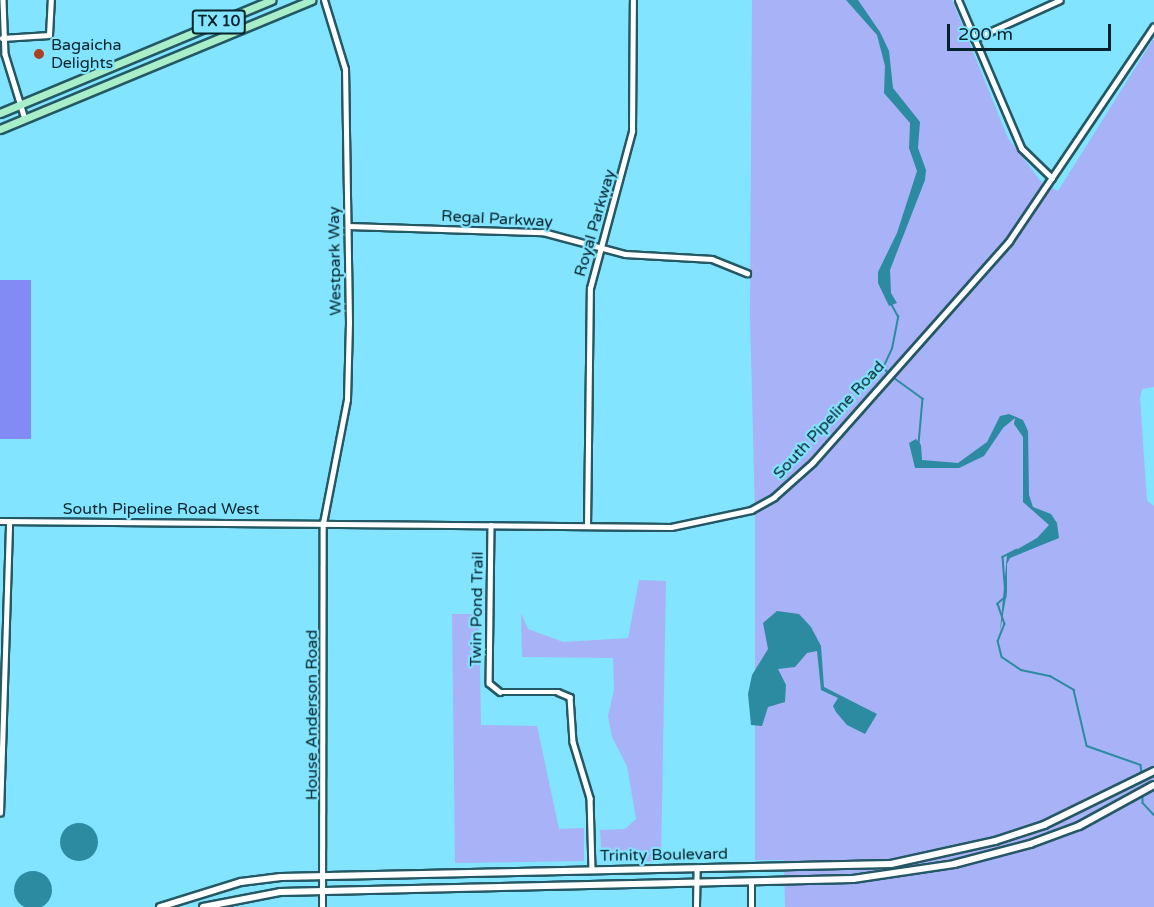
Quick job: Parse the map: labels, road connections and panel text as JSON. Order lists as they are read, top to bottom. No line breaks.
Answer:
{"streets":{"main road":["TX 10","Trinity Boulevard"],"street":["Regal Parkway","Royal Parkway","Westpark Way","South Pipeline Road","South Pipeline Road West","Twin Pond Trail","House Anderson Road"]},"crossings":[["Regal Parkway","Royal Parkway"],["Regal Parkway","Westpark Way"],["Royal Parkway","South Pipeline Road"],["Westpark Way","South Pipeline Road"],["Westpark Way","South Pipeline Road West"],["Westpark Way","House Anderson Road"],["South Pipeline Road","South Pipeline Road West"],["South Pipeline Road","Twin Pond Trail"],["South Pipeline Road","House Anderson Road"],["South Pipeline Road West","House Anderson Road"],["Twin Pond Trail","Trinity Boulevard"],["House Anderson Road","Trinity Boulevard"]],"places":["Bagaicha Delights"],"scale_bar":"200 m"}
